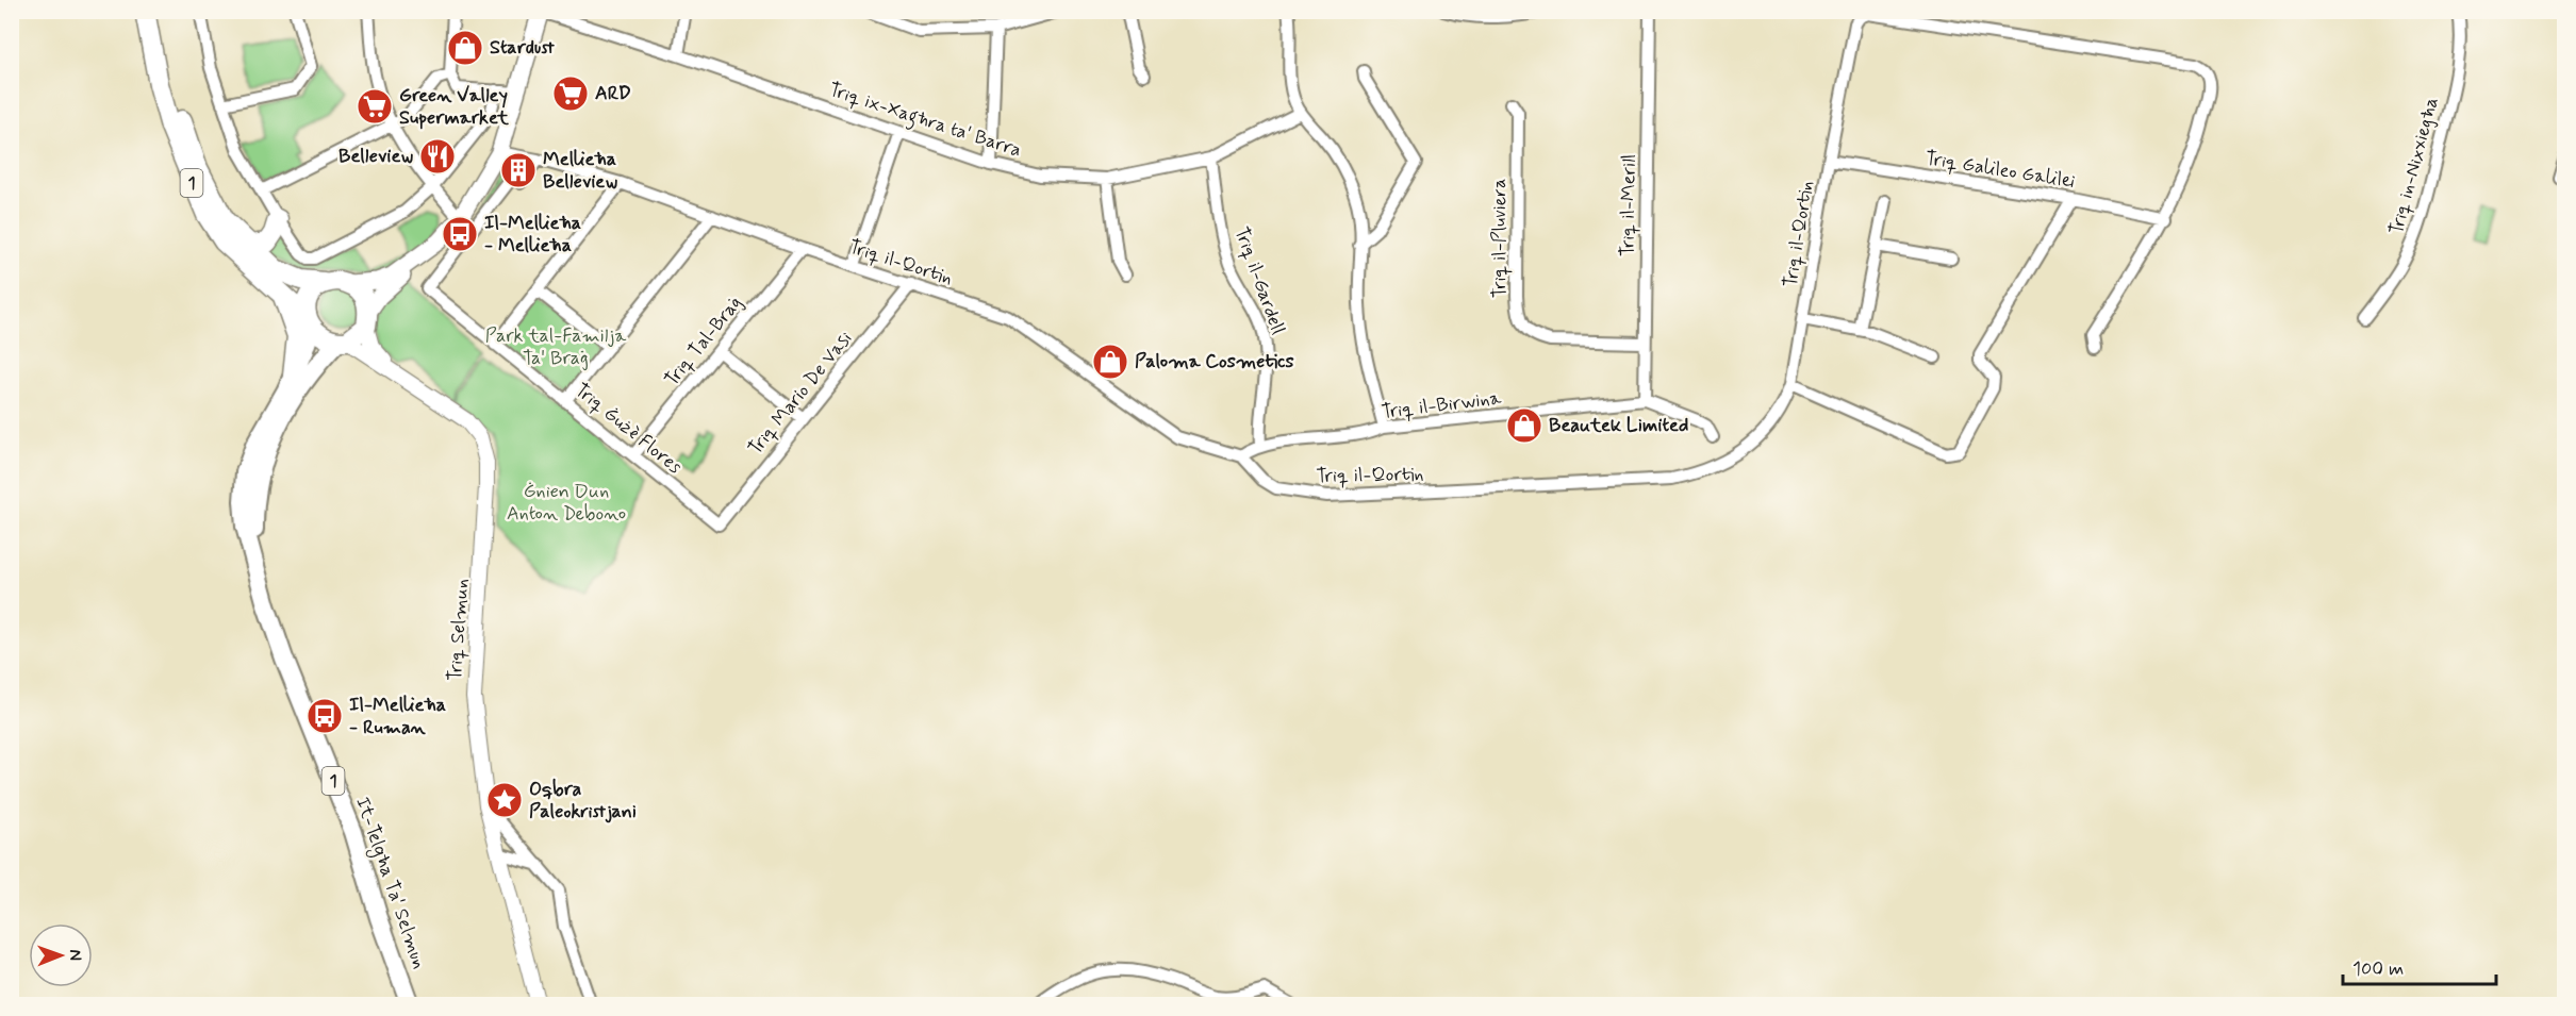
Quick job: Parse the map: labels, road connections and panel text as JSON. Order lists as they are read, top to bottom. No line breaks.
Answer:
{"streets":{"highway":["1"],"main road":["It-Telgħa Ta' Selmun"],"street":["Triq ix-Xagħra ta' Barra","Triq in-Nixxiegħa","Triq Galileo Galilei","Triq il-Merill","Triq il-Qortin","Triq il-Pluviera","Triq il-Gardell","Triq Tal-Braġ","Triq Mario De Vasi","Triq il-Birwina","Triq Ġużè Flores","Triq Selmun"]},"crossings":[["Triq ix-Xagħra ta' Barra","Triq il-Gardell"],["Triq Galileo Galilei","Triq il-Qortin"],["1","Triq Selmun"],["1","It-Telgħa Ta' Selmun"],["Triq il-Merill","Triq il-Pluviera"],["Triq il-Merill","Triq il-Birwina"],["Triq il-Qortin","Triq il-Gardell"],["Triq il-Qortin","Triq Tal-Braġ"],["Triq il-Qortin","Triq Mario De Vasi"],["Triq il-Qortin","Triq il-Birwina"],["Triq il-Qortin","Triq Ġużè Flores"],["Triq il-Gardell","Triq il-Birwina"],["Triq Tal-Braġ","Triq Ġużè Flores"],["Triq Mario De Vasi","Triq Ġużè Flores"],["Triq Selmun","It-Telgħa Ta' Selmun"]],"parks":["Park tal-Familja Ta' Braġ","Ġnien Dun Anton Debono"],"places":{"shop":["Stardust","Paloma Cosmetics","Beautek Limited"],"supermarket":["ARD","Green Valley Supermarket"],"restaurant":["Belleview"],"building":["Mellieħa Belleview"],"bus stop":["Il-Mellieħa - Mellieħa","Il-Mellieħa - Ruman"],"place":["Oqbra Paleokristjani"]},"scale_bar":"100 m","north":"right"}
